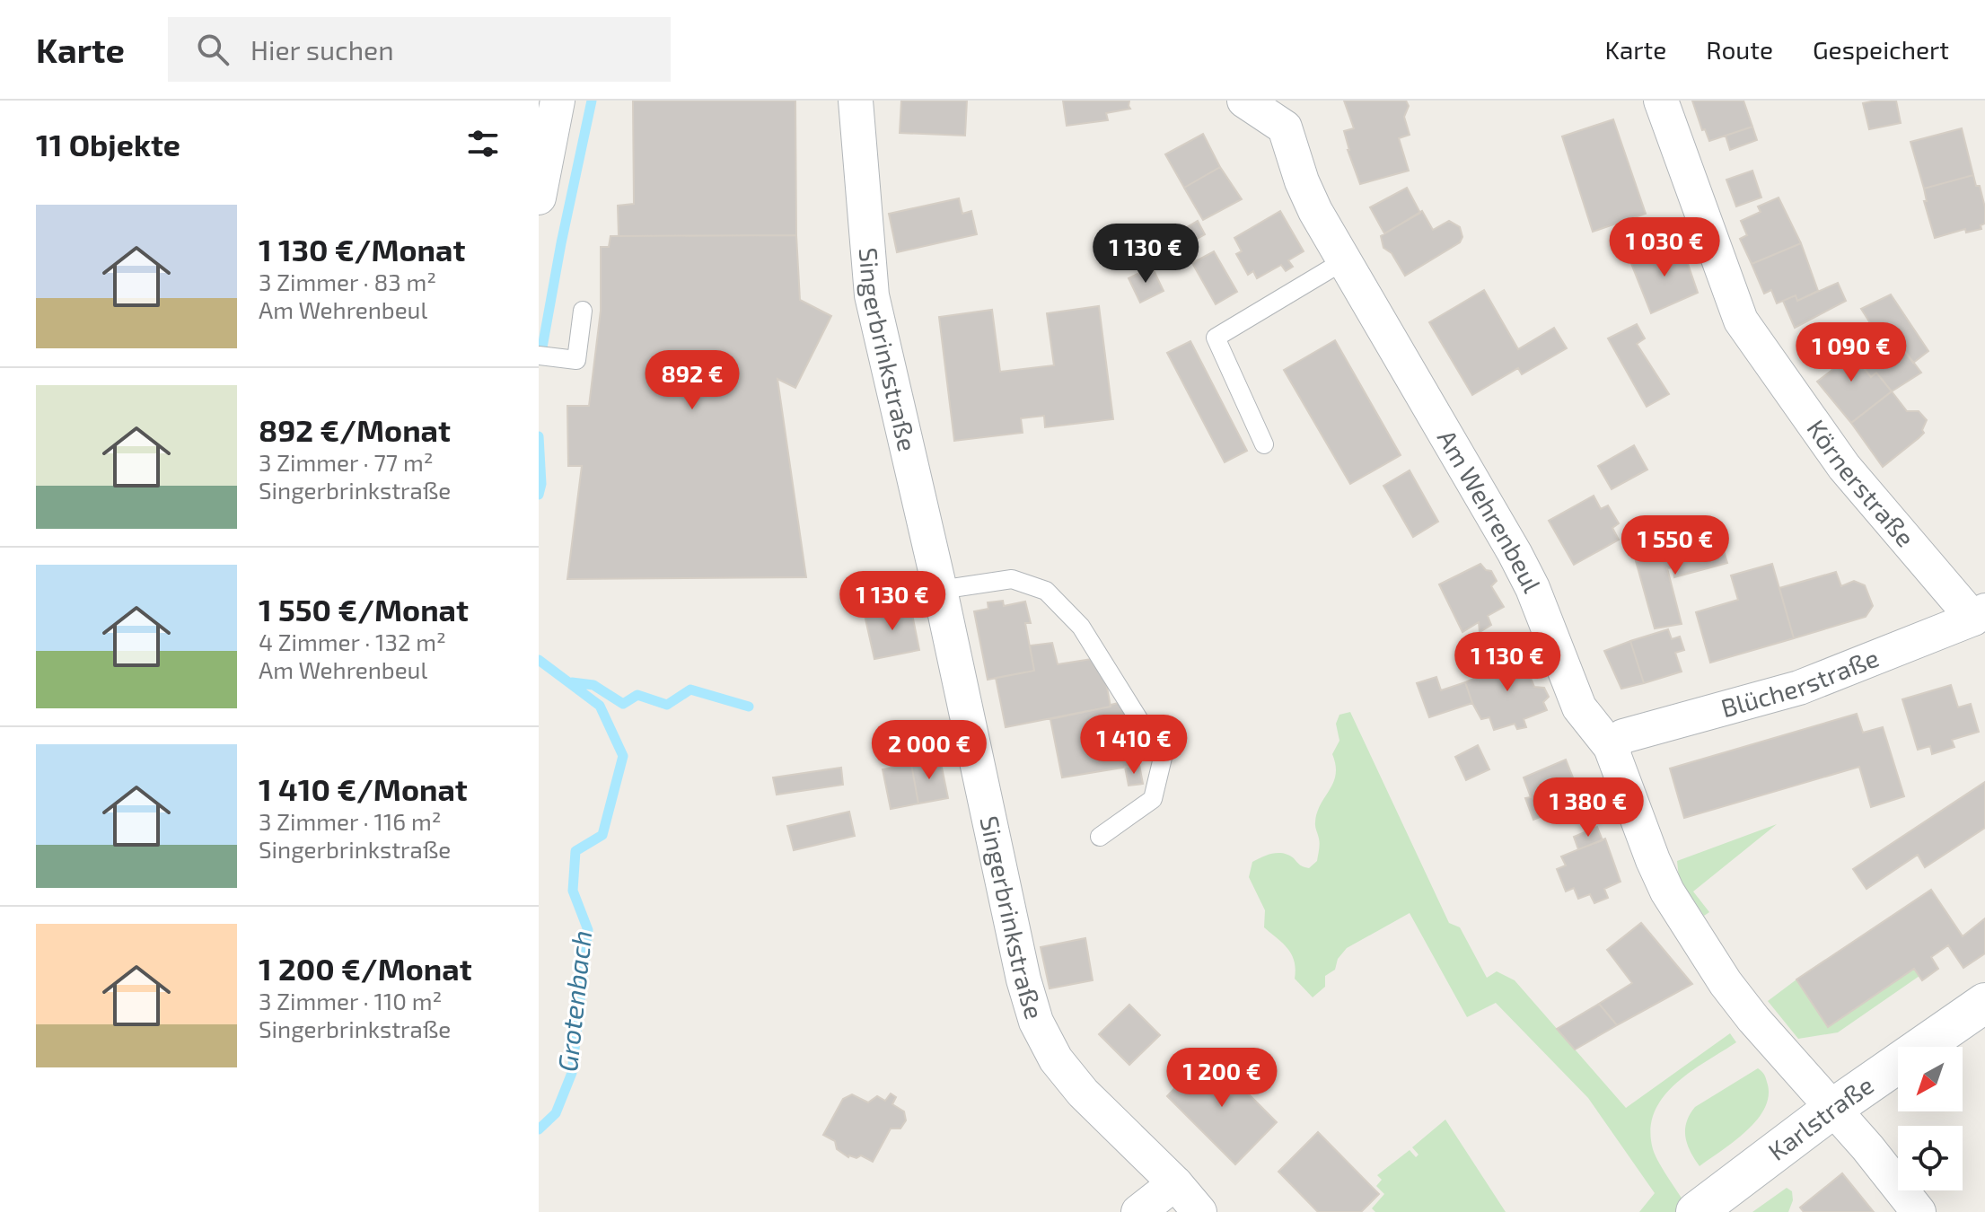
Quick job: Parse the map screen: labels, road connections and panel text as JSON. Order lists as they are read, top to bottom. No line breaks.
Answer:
{"streets":{"street":["Singerbrinkstraße","Körnerstraße","Am Wehrenbeul","Blücherstraße","Karlstraße"]},"crossings":[["Körnerstraße","Blücherstraße"],["Am Wehrenbeul","Blücherstraße"],["Am Wehrenbeul","Karlstraße"]],"water":["Grotenbach"],"north":"bottom left","page":{"header":"Karte","search":"Hier suchen","nav":["Karte","Route","Gespeichert"],"heading":"11 Objekte","list":[{"name":"1 130 €/Monat","note":"3 Zimmer · 83 m² · Am Wehrenbeul"},{"name":"892 €/Monat","note":"3 Zimmer · 77 m² · Singerbrinkstraße"},{"name":"1 550 €/Monat","note":"4 Zimmer · 132 m² · Am Wehrenbeul"},{"name":"1 410 €/Monat","note":"3 Zimmer · 116 m² · Singerbrinkstraße"},{"name":"1 200 €/Monat","note":"3 Zimmer · 110 m² · Singerbrinkstraße"}],"price":["1 030 €","1 130 €","1 090 €","892 €","1 550 €","1 130 €","1 130 €","1 410 €","2 000 €","1 380 €","1 200 €"]}}
